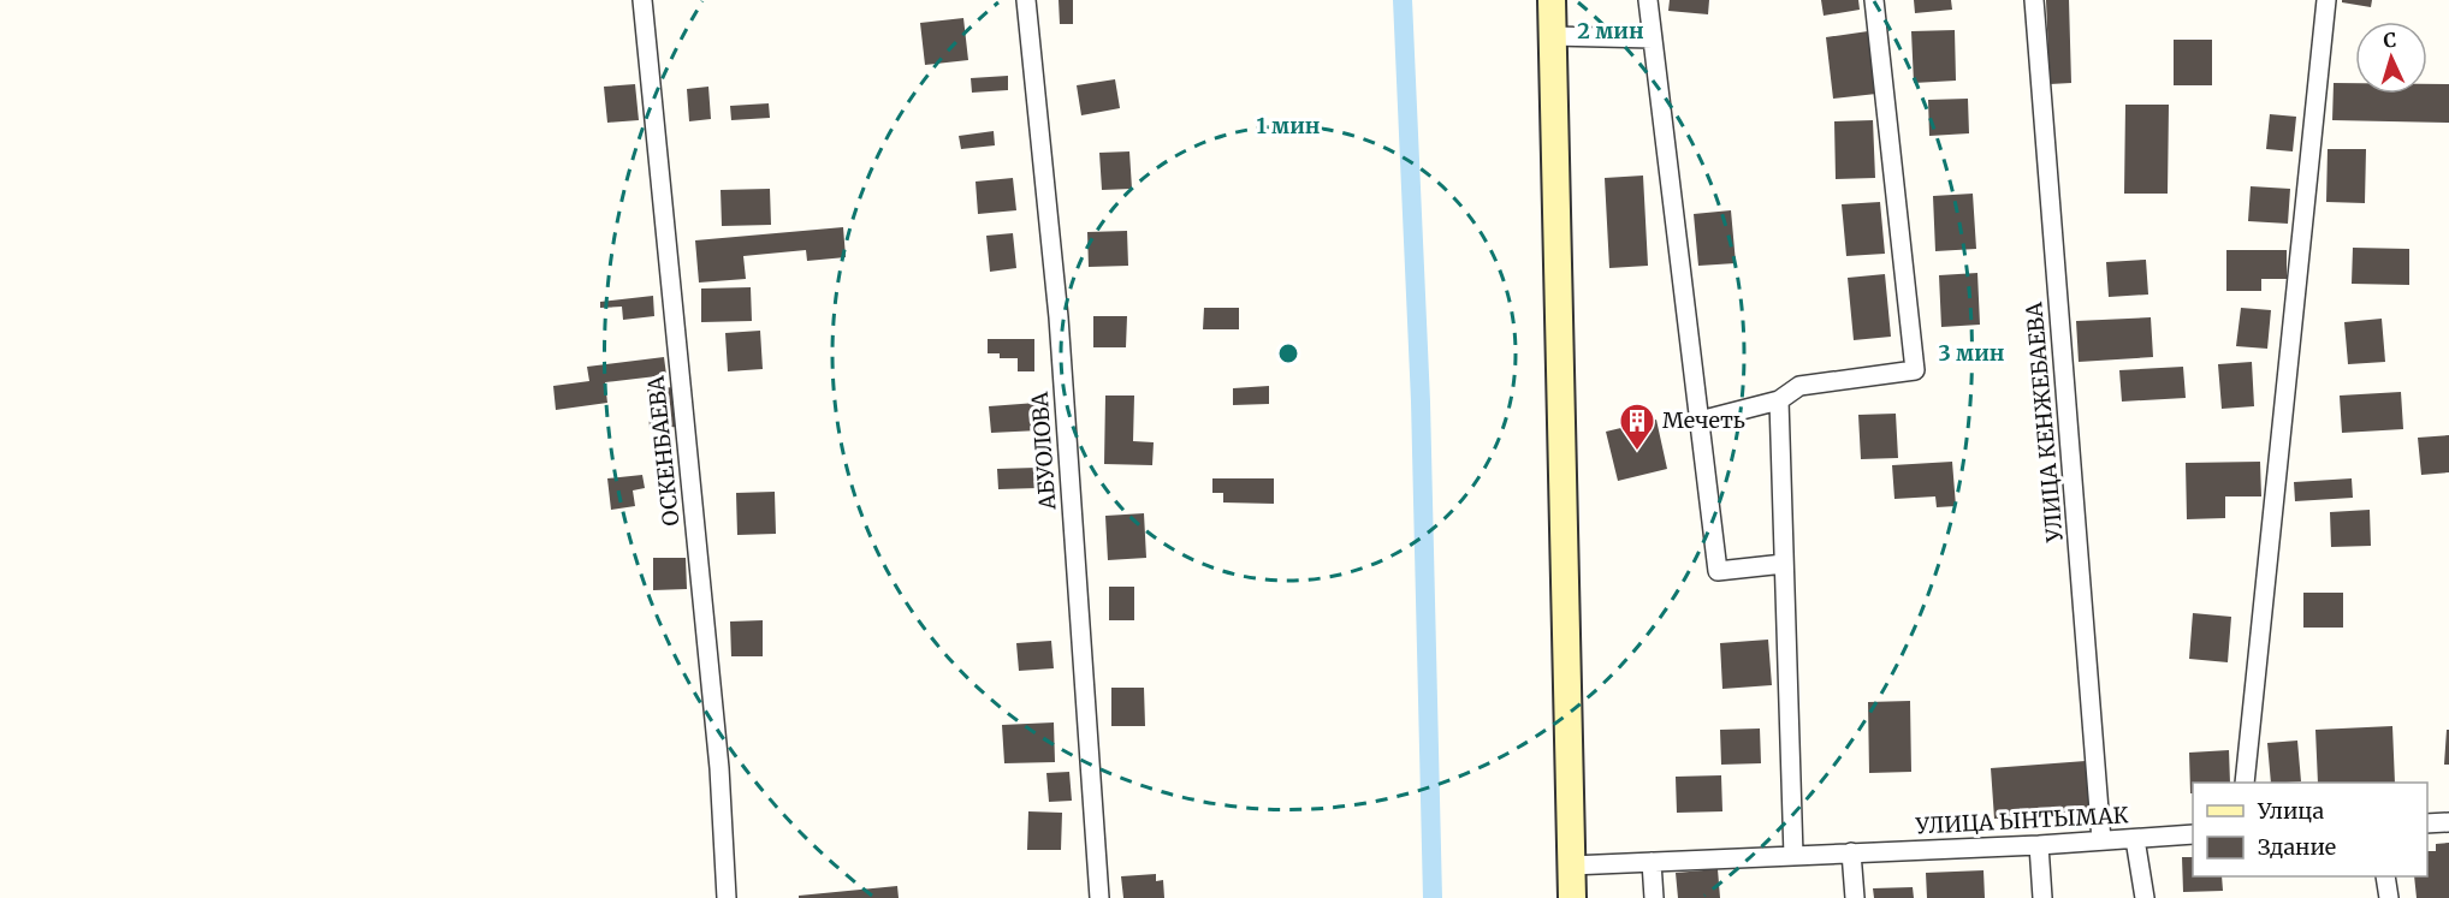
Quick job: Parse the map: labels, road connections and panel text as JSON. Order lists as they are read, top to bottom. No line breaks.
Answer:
{"streets":{"street":["УЛИЦА КЕНЖЕБАЕВА","ОСКЕНБАЕВА","АБУОЛОВА","УЛИЦА ЫНТЫМАК"]},"crossings":[["УЛИЦА КЕНЖЕБАЕВА","УЛИЦА ЫНТЫМАК"]],"places":{"building":["Мечеть"]},"legend":["Улица","Здание"],"north":"top","rings":["2 мин","1 мин","3 мин"]}
